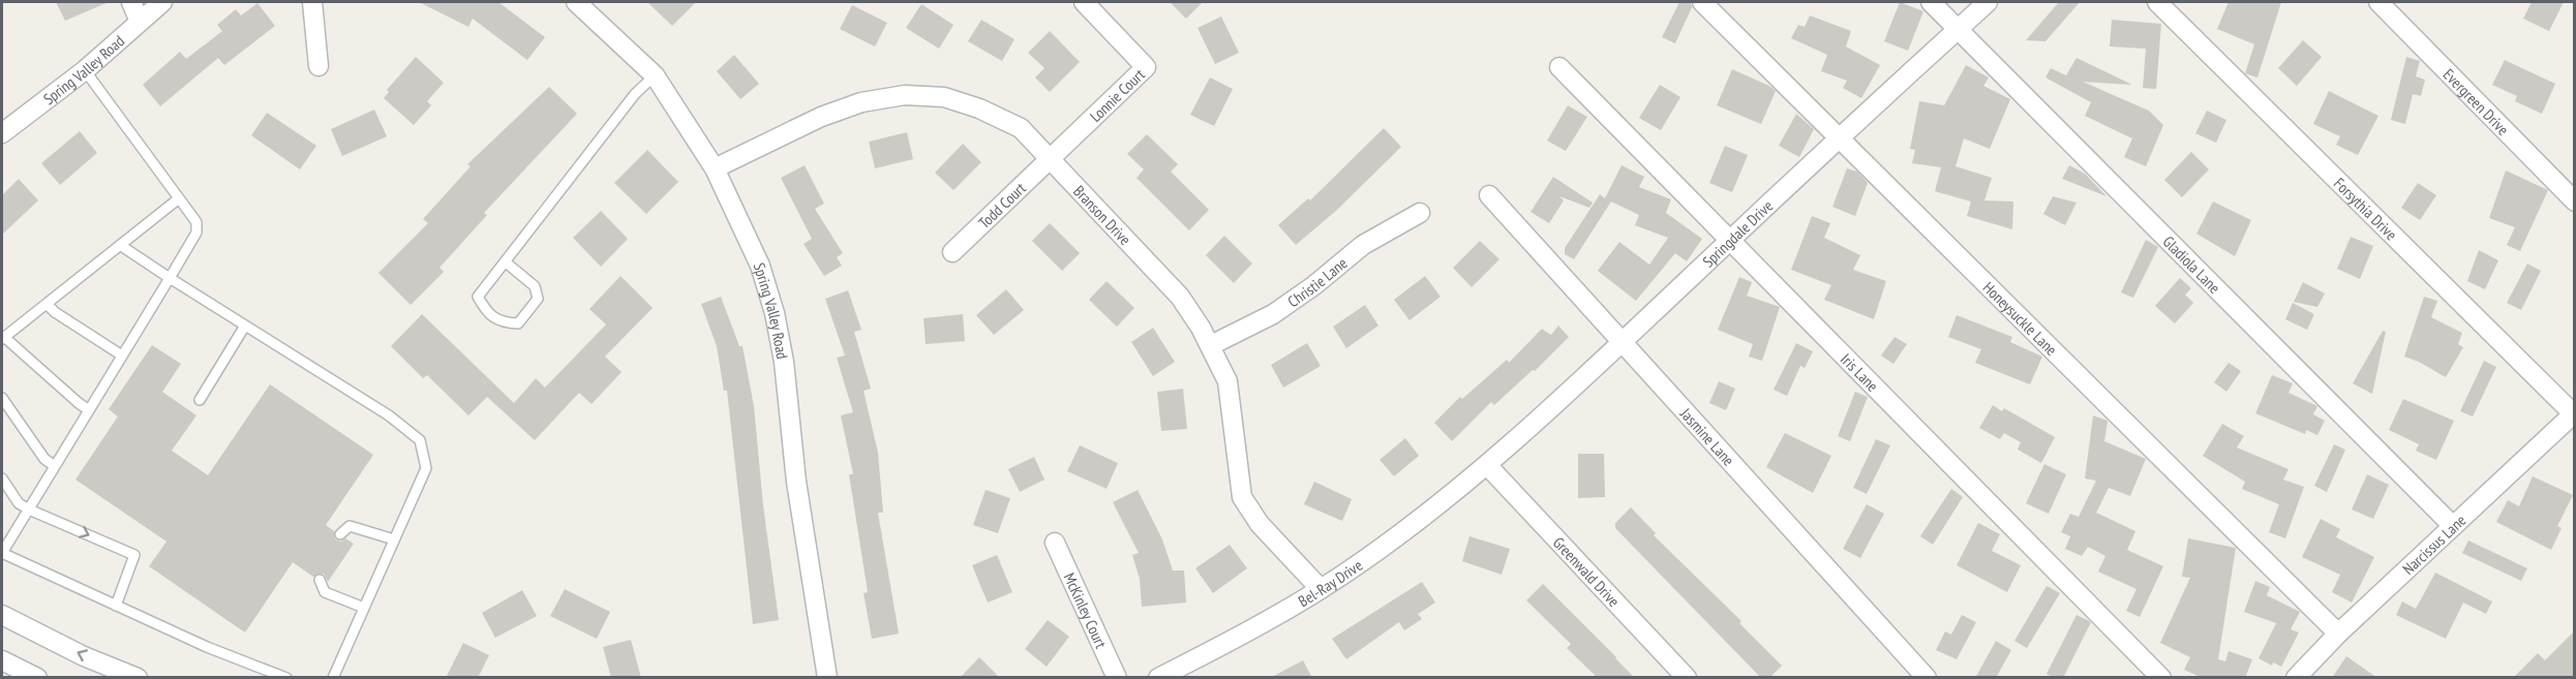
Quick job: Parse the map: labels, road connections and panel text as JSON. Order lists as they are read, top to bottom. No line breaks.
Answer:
{"streets":{"street":["Spring Valley Road","Lonnie Court","Evergreen Drive","Todd Court","Forsythia Drive","Branson Drive","Springdale Drive","Gladiola Lane","Christie Lane","Honeysuckle Lane","Iris Lane","Jasmine Lane","Narcissus Lane","Greenwald Drive","Bel-Ray Drive","McKinley Court"]},"crossings":[["Spring Valley Road","Branson Drive"],["Lonnie Court","Todd Court"],["Lonnie Court","Branson Drive"],["Todd Court","Branson Drive"],["Forsythia Drive","Narcissus Lane"],["Branson Drive","Christie Lane"],["Branson Drive","Bel-Ray Drive"],["Springdale Drive","Gladiola Lane"],["Springdale Drive","Honeysuckle Lane"],["Springdale Drive","Iris Lane"],["Springdale Drive","Jasmine Lane"],["Springdale Drive","Greenwald Drive"],["Springdale Drive","Bel-Ray Drive"],["Gladiola Lane","Narcissus Lane"],["Honeysuckle Lane","Narcissus Lane"],["Greenwald Drive","Bel-Ray Drive"]]}
